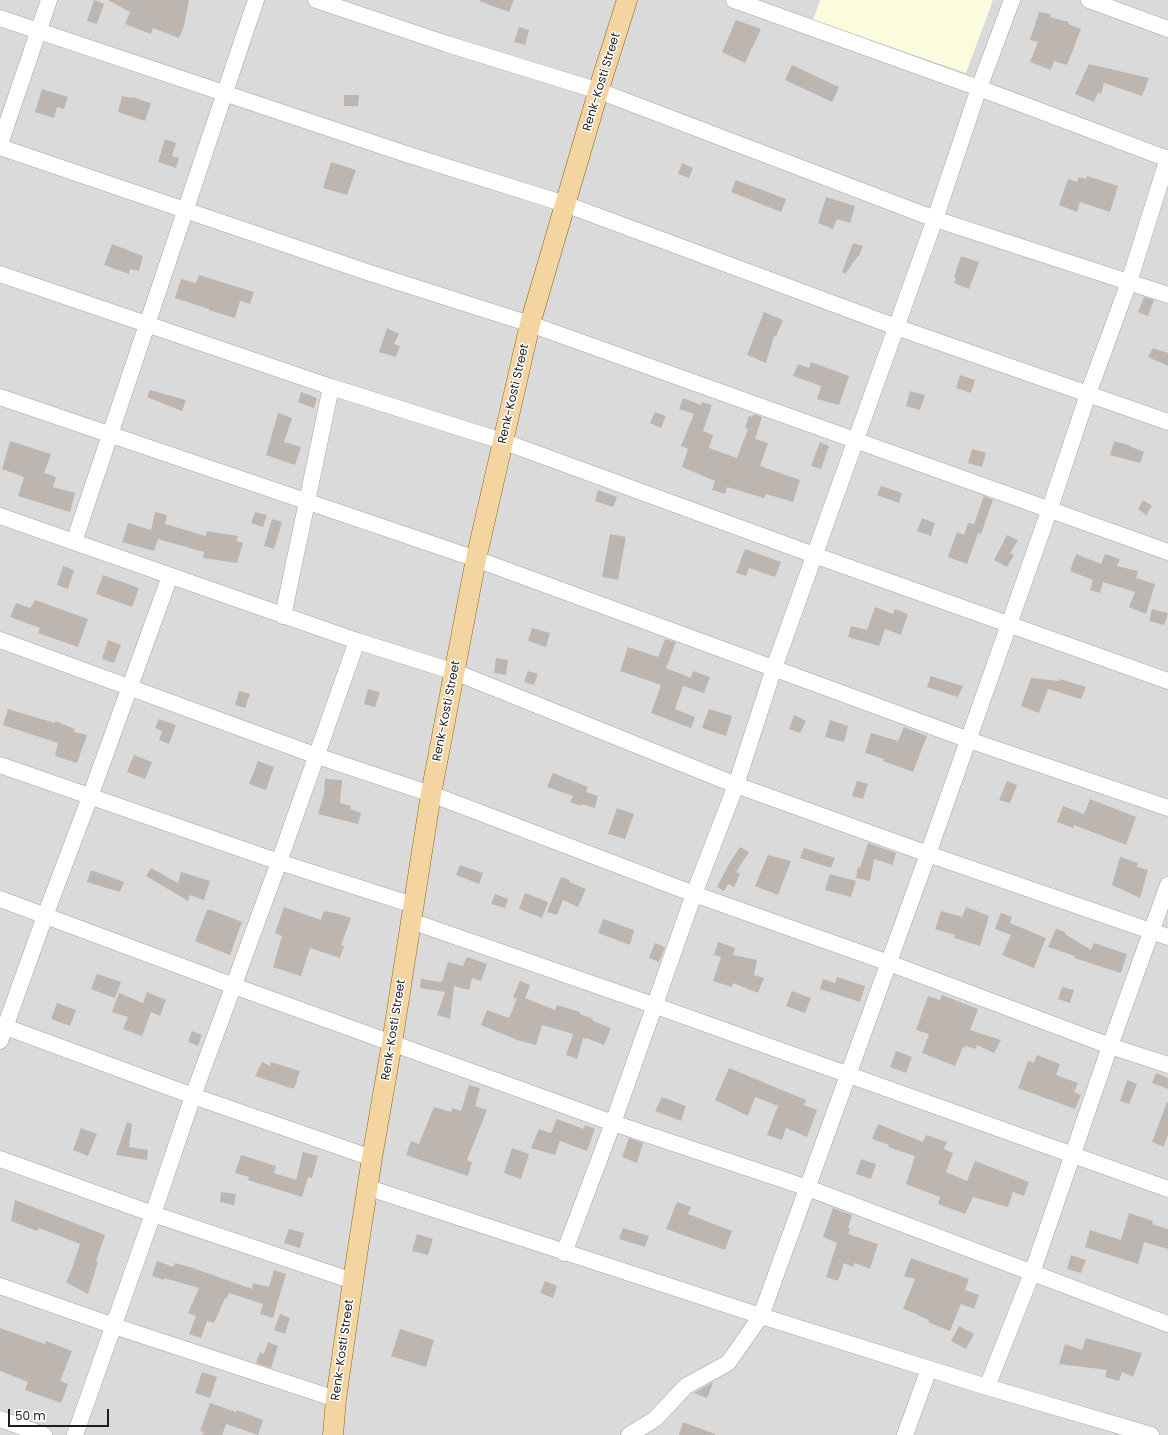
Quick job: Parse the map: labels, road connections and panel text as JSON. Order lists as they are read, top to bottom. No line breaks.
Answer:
{"streets":{"main road":["Renk-Kosti Street"]},"scale_bar":"50 m"}
